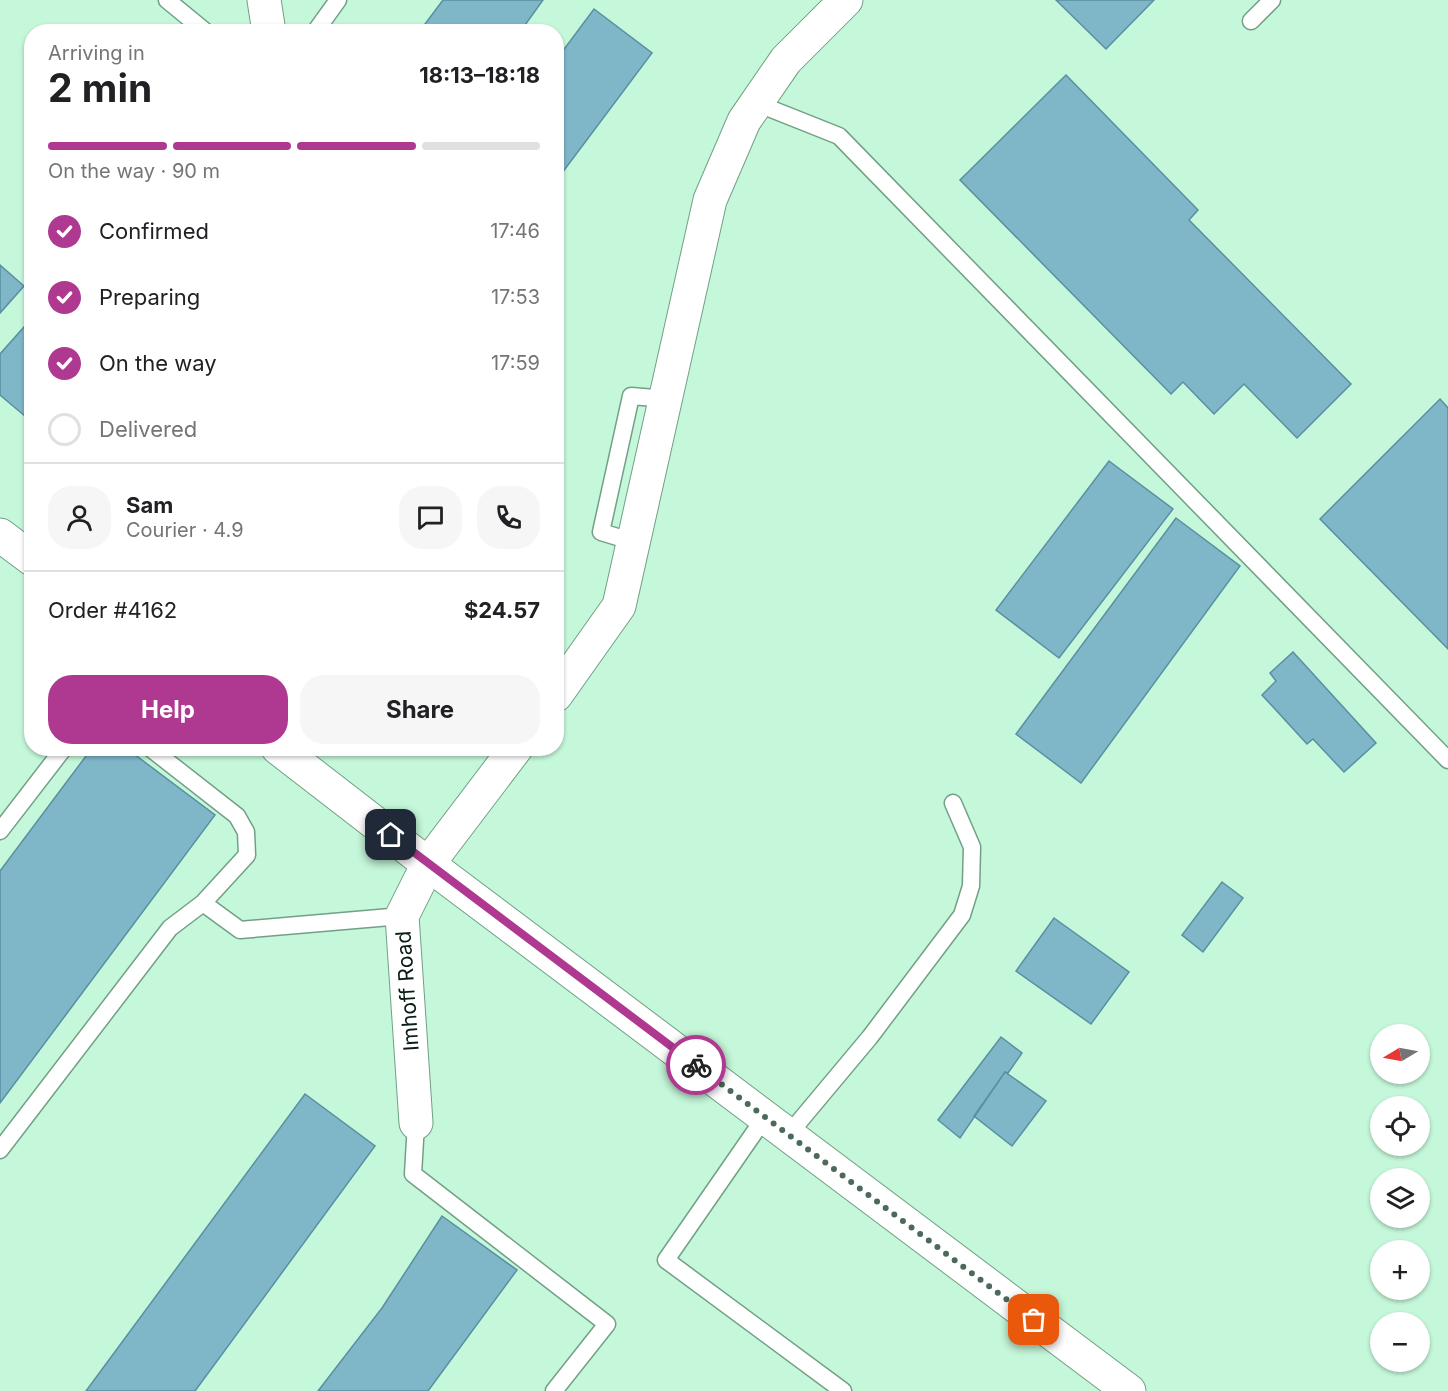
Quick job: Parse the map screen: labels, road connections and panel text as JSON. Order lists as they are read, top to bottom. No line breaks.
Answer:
{"streets":{"street":["Imhoff Road"]},"north":"left","page":{"heading":["2 min","Arriving in","18:13–18:18"],"panel":["Sam","Courier · 4.9","Order #4162","$24.57"],"bar":"On the way · 90 m","list":[["Confirmed","17:46"],["Preparing","17:53"],["On the way","17:59"],"Delivered"],"buttons":["Help","Share"],"map_buttons":["+","−"]}}
